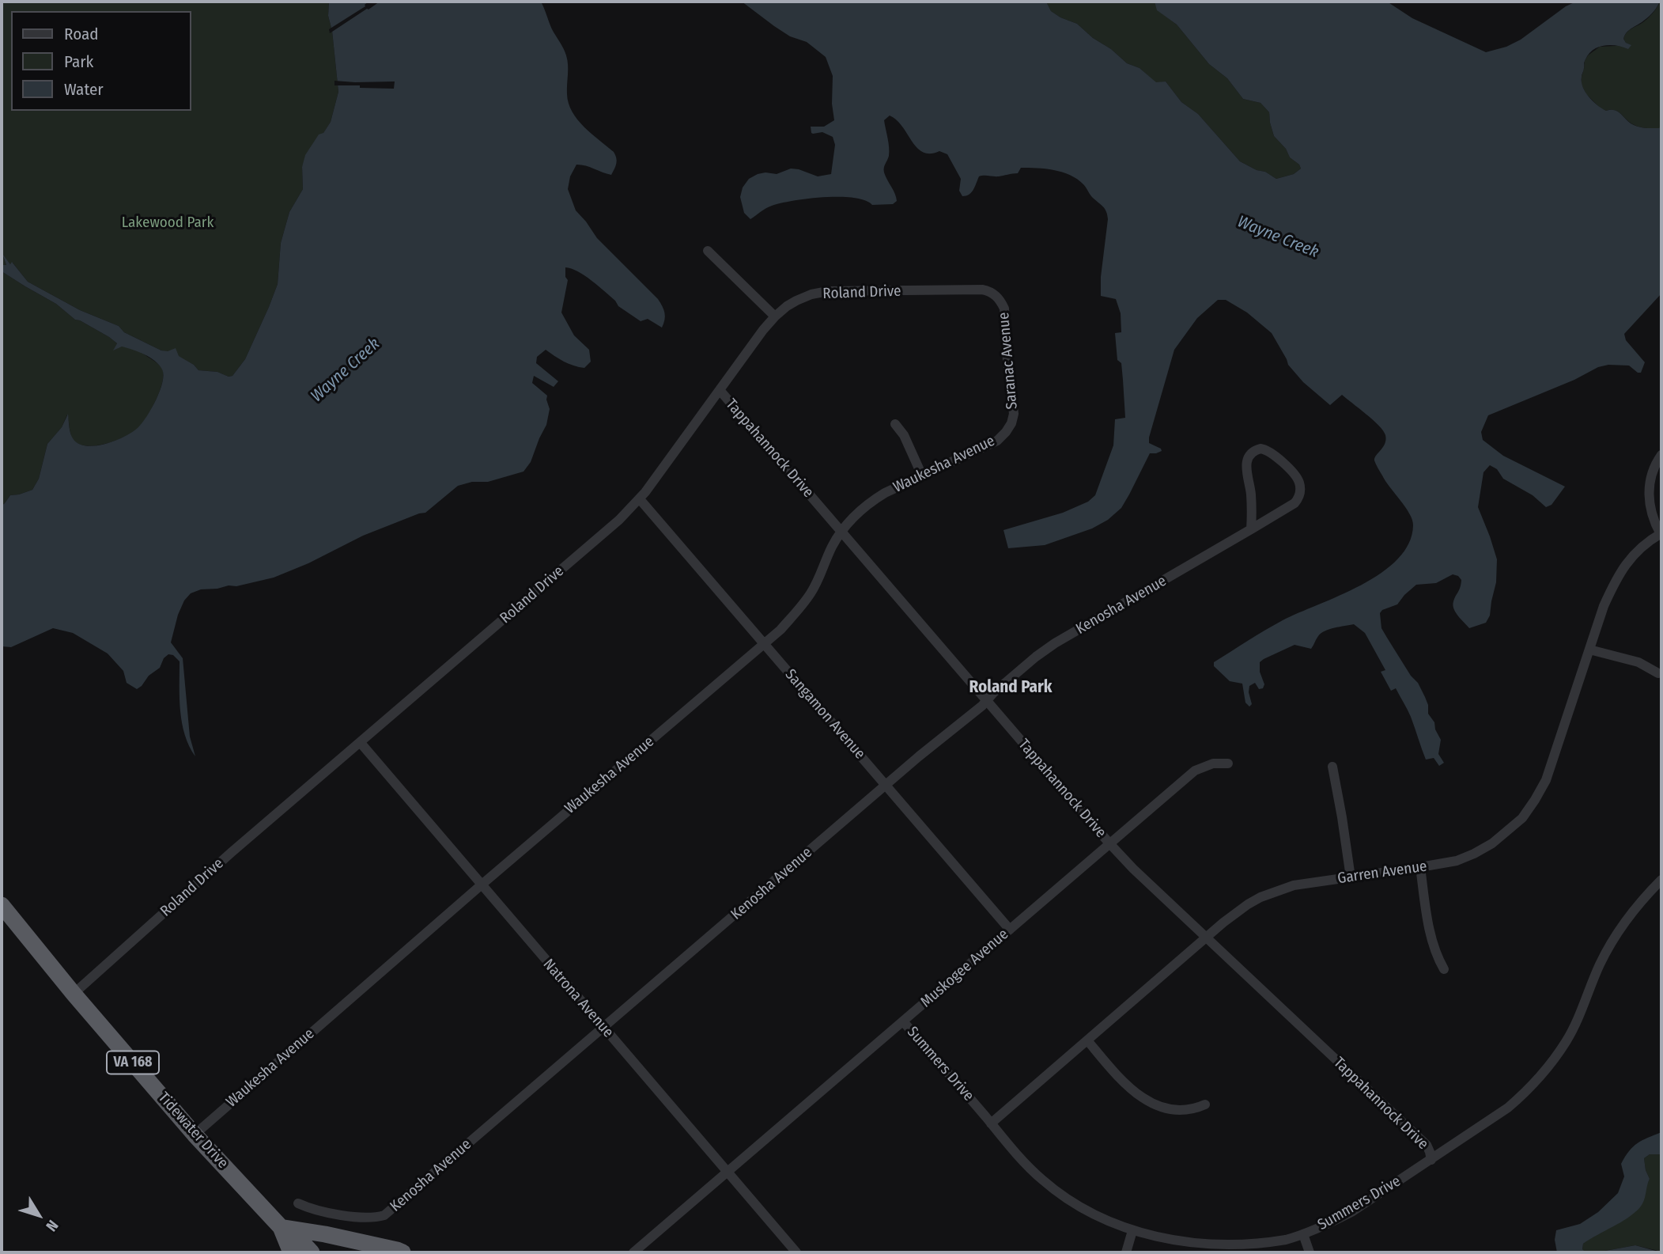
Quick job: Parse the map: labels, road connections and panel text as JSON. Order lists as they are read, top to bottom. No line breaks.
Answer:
{"streets":{"highway":["VA 168","Tidewater Drive"],"street":["Roland Drive","Saranac Avenue","Tappahannock Drive","Waukesha Avenue","Kenosha Avenue","Sangamon Avenue","Garren Avenue","Muskogee Avenue","Natrona Avenue","Summers Drive"]},"crossings":[["Roland Drive","Saranac Avenue"],["Roland Drive","Tappahannock Drive"],["Roland Drive","Sangamon Avenue"],["Roland Drive","Natrona Avenue"],["Roland Drive","Tidewater Drive"],["Saranac Avenue","Waukesha Avenue"],["Tappahannock Drive","Waukesha Avenue"],["Tappahannock Drive","Kenosha Avenue"],["Tappahannock Drive","Garren Avenue"],["Tappahannock Drive","Muskogee Avenue"],["Tappahannock Drive","Summers Drive"],["Waukesha Avenue","Sangamon Avenue"],["Waukesha Avenue","Natrona Avenue"],["Waukesha Avenue","Tidewater Drive"],["Kenosha Avenue","Sangamon Avenue"],["Kenosha Avenue","Natrona Avenue"],["Sangamon Avenue","Muskogee Avenue"],["Garren Avenue","Summers Drive"],["Muskogee Avenue","Natrona Avenue"],["Muskogee Avenue","Summers Drive"]],"districts":["Roland Park"],"water":["Wayne Creek"],"parks":["Lakewood Park"],"legend":["Road","Park","Water"],"north":"bottom right"}
